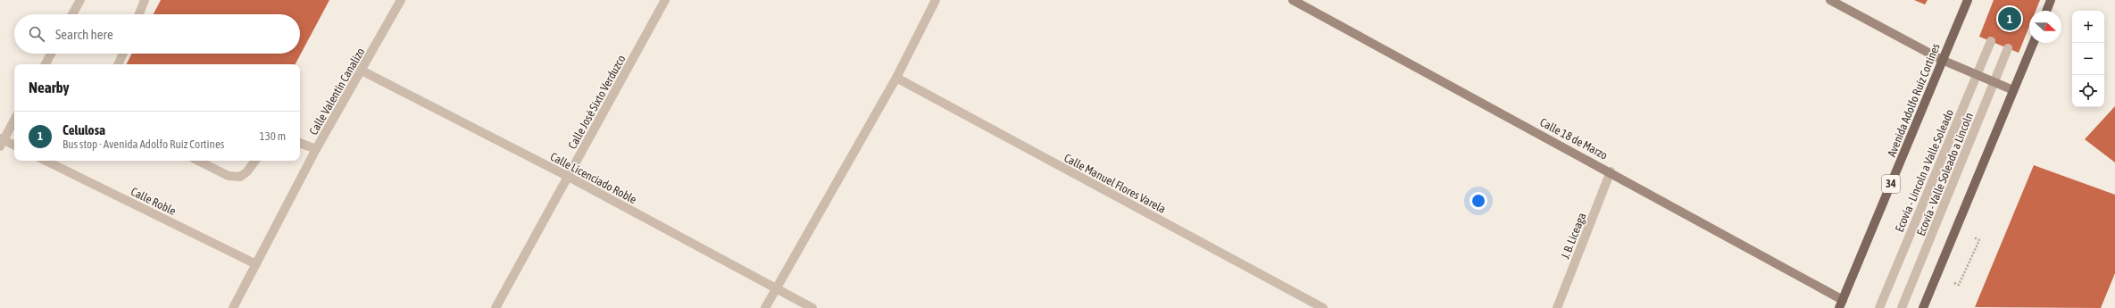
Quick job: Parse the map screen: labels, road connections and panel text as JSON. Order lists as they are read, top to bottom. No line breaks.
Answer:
{"streets":{"main road":["Avenida Adolfo Ruíz Cortines","34"],"street":["Calle Valentín Canalizo","Calle José Sixto Verduzco","Calle 18 de Marzo","Ecovía - Lincoln a Valle Soleado","Ecovía - Valle Soleado a Lincoln","Calle Licenciado Roble","Calle Manuel Flores Varela","Calle Roble","J. B. Liceaga"]},"crossings":[["Calle Valentín Canalizo","Calle Licenciado Roble"],["Calle Valentín Canalizo","Calle Roble"],["Avenida Adolfo Ruíz Cortines","Calle 18 de Marzo"],["Calle José Sixto Verduzco","Calle Licenciado Roble"],["Calle 18 de Marzo","J. B. Liceaga"]],"north":"right","page":{"pins":"1","map_buttons":["+","−"],"search":"Search here","heading":"Nearby","list":[{"mark":"1","name":"Celulosa","note":"Bus stop · Avenida Adolfo Ruíz Cortines","value":"130 m"}]}}
